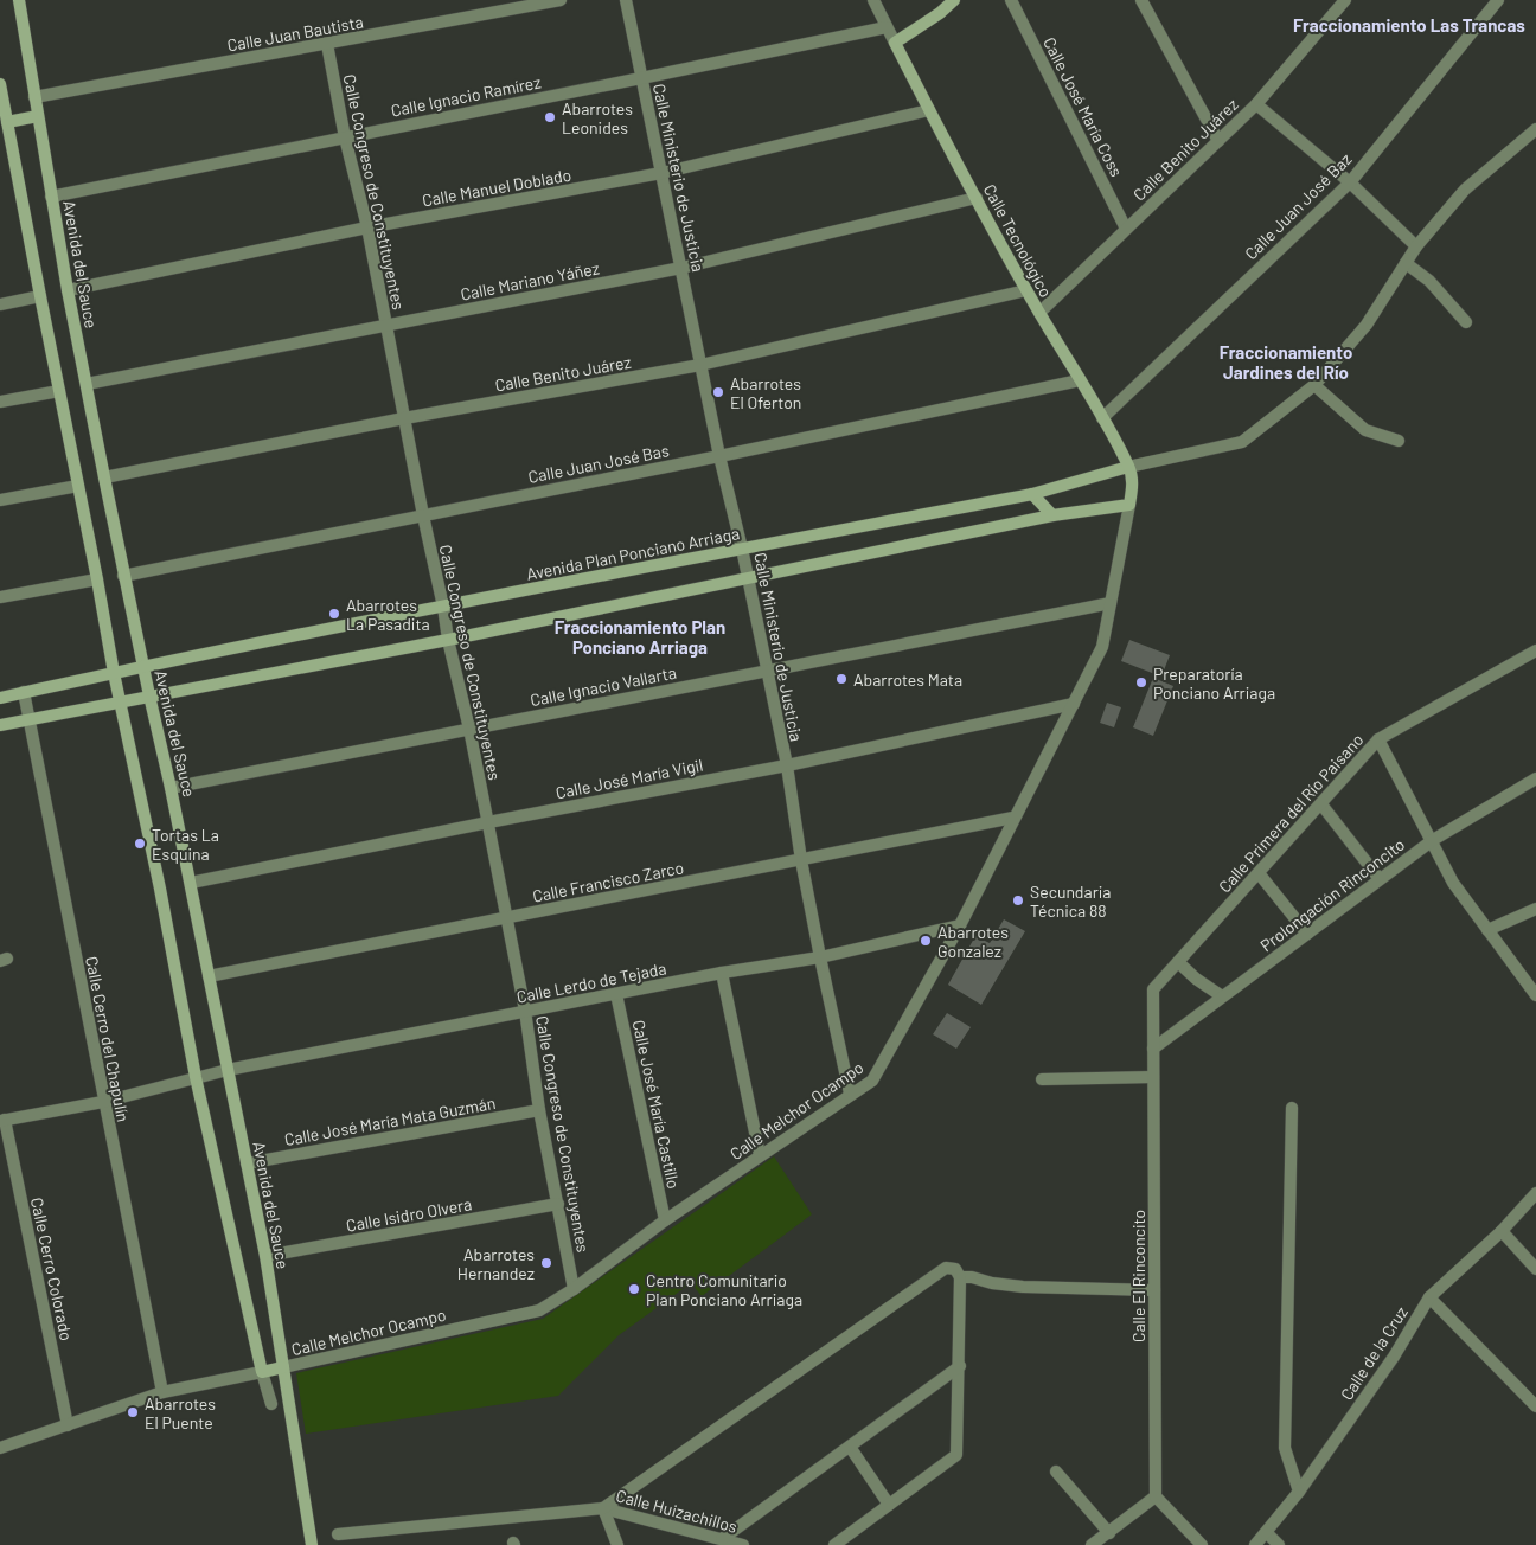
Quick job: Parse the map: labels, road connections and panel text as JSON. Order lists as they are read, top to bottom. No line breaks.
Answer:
{"streets":{"main road":["Calle Tecnológico","Avenida del Sauce","Avenida Plan Ponciano Arriaga","Calle Melchor Ocampo"],"street":["Calle Juan Bautista","Calle Ignacio Ramírez","Calle José María Coss","Calle Benito Juárez","Calle Ministerio de Justicia","Calle Manuel Doblado","Calle Congreso de Constituyentes","Calle Juan José Baz","Calle Mariano Yáñez","Calle Juan José Bas","Calle Ignacio Vallarta","Calle José María Vigil","Calle Primera del Río Paisano","Calle Francisco Zarco","Prolongación Rinconcito","Calle Lerdo de Tejada","Calle Cerro del Chapulín","Calle José María Castillo","Calle José María Mata Guzmán","Calle Isidro Olvera","Calle Cerro Colorado","Calle El Rinconcito","Calle de la Cruz","Calle Huizachillos"]},"crossings":[["Calle Juan Bautista","Calle Congreso de Constituyentes"],["Calle Juan Bautista","Avenida del Sauce"],["Calle Ignacio Ramírez","Calle Ministerio de Justicia"],["Calle Ignacio Ramírez","Calle Congreso de Constituyentes"],["Calle Ignacio Ramírez","Calle Tecnológico"],["Calle Ignacio Ramírez","Avenida del Sauce"],["Calle José María Coss","Calle Benito Juárez"],["Calle Benito Juárez","Calle Ministerio de Justicia"],["Calle Benito Juárez","Calle Congreso de Constituyentes"],["Calle Benito Juárez","Calle Tecnológico"],["Calle Benito Juárez","Avenida del Sauce"],["Calle Ministerio de Justicia","Calle Manuel Doblado"],["Calle Ministerio de Justicia","Calle Mariano Yáñez"],["Calle Ministerio de Justicia","Calle Juan José Bas"],["Calle Ministerio de Justicia","Avenida Plan Ponciano Arriaga"],["Calle Ministerio de Justicia","Calle Ignacio Vallarta"],["Calle Ministerio de Justicia","Calle José María Vigil"],["Calle Ministerio de Justicia","Calle Francisco Zarco"],["Calle Ministerio de Justicia","Calle Lerdo de Tejada"],["Calle Ministerio de Justicia","Calle Melchor Ocampo"],["Calle Manuel Doblado","Calle Congreso de Constituyentes"],["Calle Manuel Doblado","Calle Tecnológico"],["Calle Manuel Doblado","Avenida del Sauce"],["Calle Congreso de Constituyentes","Calle Mariano Yáñez"],["Calle Congreso de Constituyentes","Calle Juan José Bas"],["Calle Congreso de Constituyentes","Avenida Plan Ponciano Arriaga"],["Calle Congreso de Constituyentes","Calle Ignacio Vallarta"],["Calle Congreso de Constituyentes","Calle José María Vigil"],["Calle Congreso de Constituyentes","Calle Francisco Zarco"],["Calle Congreso de Constituyentes","Calle Lerdo de Tejada"],["Calle Congreso de Constituyentes","Calle Melchor Ocampo"],["Calle Congreso de Constituyentes","Calle José María Mata Guzmán"],["Calle Congreso de Constituyentes","Calle Isidro Olvera"],["Calle Juan José Baz","Calle Tecnológico"],["Calle Tecnológico","Calle Mariano Yáñez"],["Calle Tecnológico","Calle Juan José Bas"],["Calle Tecnológico","Avenida Plan Ponciano Arriaga"],["Calle Tecnológico","Calle Melchor Ocampo"],["Avenida del Sauce","Calle Mariano Yáñez"],["Avenida del Sauce","Calle Juan José Bas"],["Avenida del Sauce","Avenida Plan Ponciano Arriaga"],["Avenida del Sauce","Calle Ignacio Vallarta"],["Avenida del Sauce","Calle José María Vigil"],["Avenida del Sauce","Calle Francisco Zarco"],["Avenida del Sauce","Calle Lerdo de Tejada"],["Avenida del Sauce","Calle Melchor Ocampo"],["Avenida del Sauce","Calle José María Mata Guzmán"],["Avenida del Sauce","Calle Isidro Olvera"],["Avenida Plan Ponciano Arriaga","Calle Cerro del Chapulín"],["Avenida Plan Ponciano Arriaga","Calle Melchor Ocampo"],["Calle Ignacio Vallarta","Calle Melchor Ocampo"],["Calle José María Vigil","Calle Melchor Ocampo"],["Calle Primera del Río Paisano","Calle El Rinconcito"],["Calle Francisco Zarco","Calle Melchor Ocampo"],["Prolongación Rinconcito","Calle El Rinconcito"],["Calle Lerdo de Tejada","Calle Cerro del Chapulín"],["Calle Lerdo de Tejada","Calle José María Castillo"],["Calle Lerdo de Tejada","Calle Melchor Ocampo"],["Calle Lerdo de Tejada","Calle Cerro Colorado"],["Calle José María Castillo","Calle Melchor Ocampo"]],"districts":["Fraccionamiento Las Trancas","Fraccionamiento Jardines del Río","Fraccionamiento Plan Ponciano Arriaga"],"places":["Abarrotes Leonides","Abarrotes El Oferton","Abarrotes La Pasadita","Abarrotes Mata","Preparatoría Ponciano Arriaga","Tortas La Esquina","Secundaria Técnica 88","Abarrotes Gonzalez","Abarrotes Hernandez","Centro Comunitario Plan Ponciano Arriaga","Abarrotes El Puente"]}
